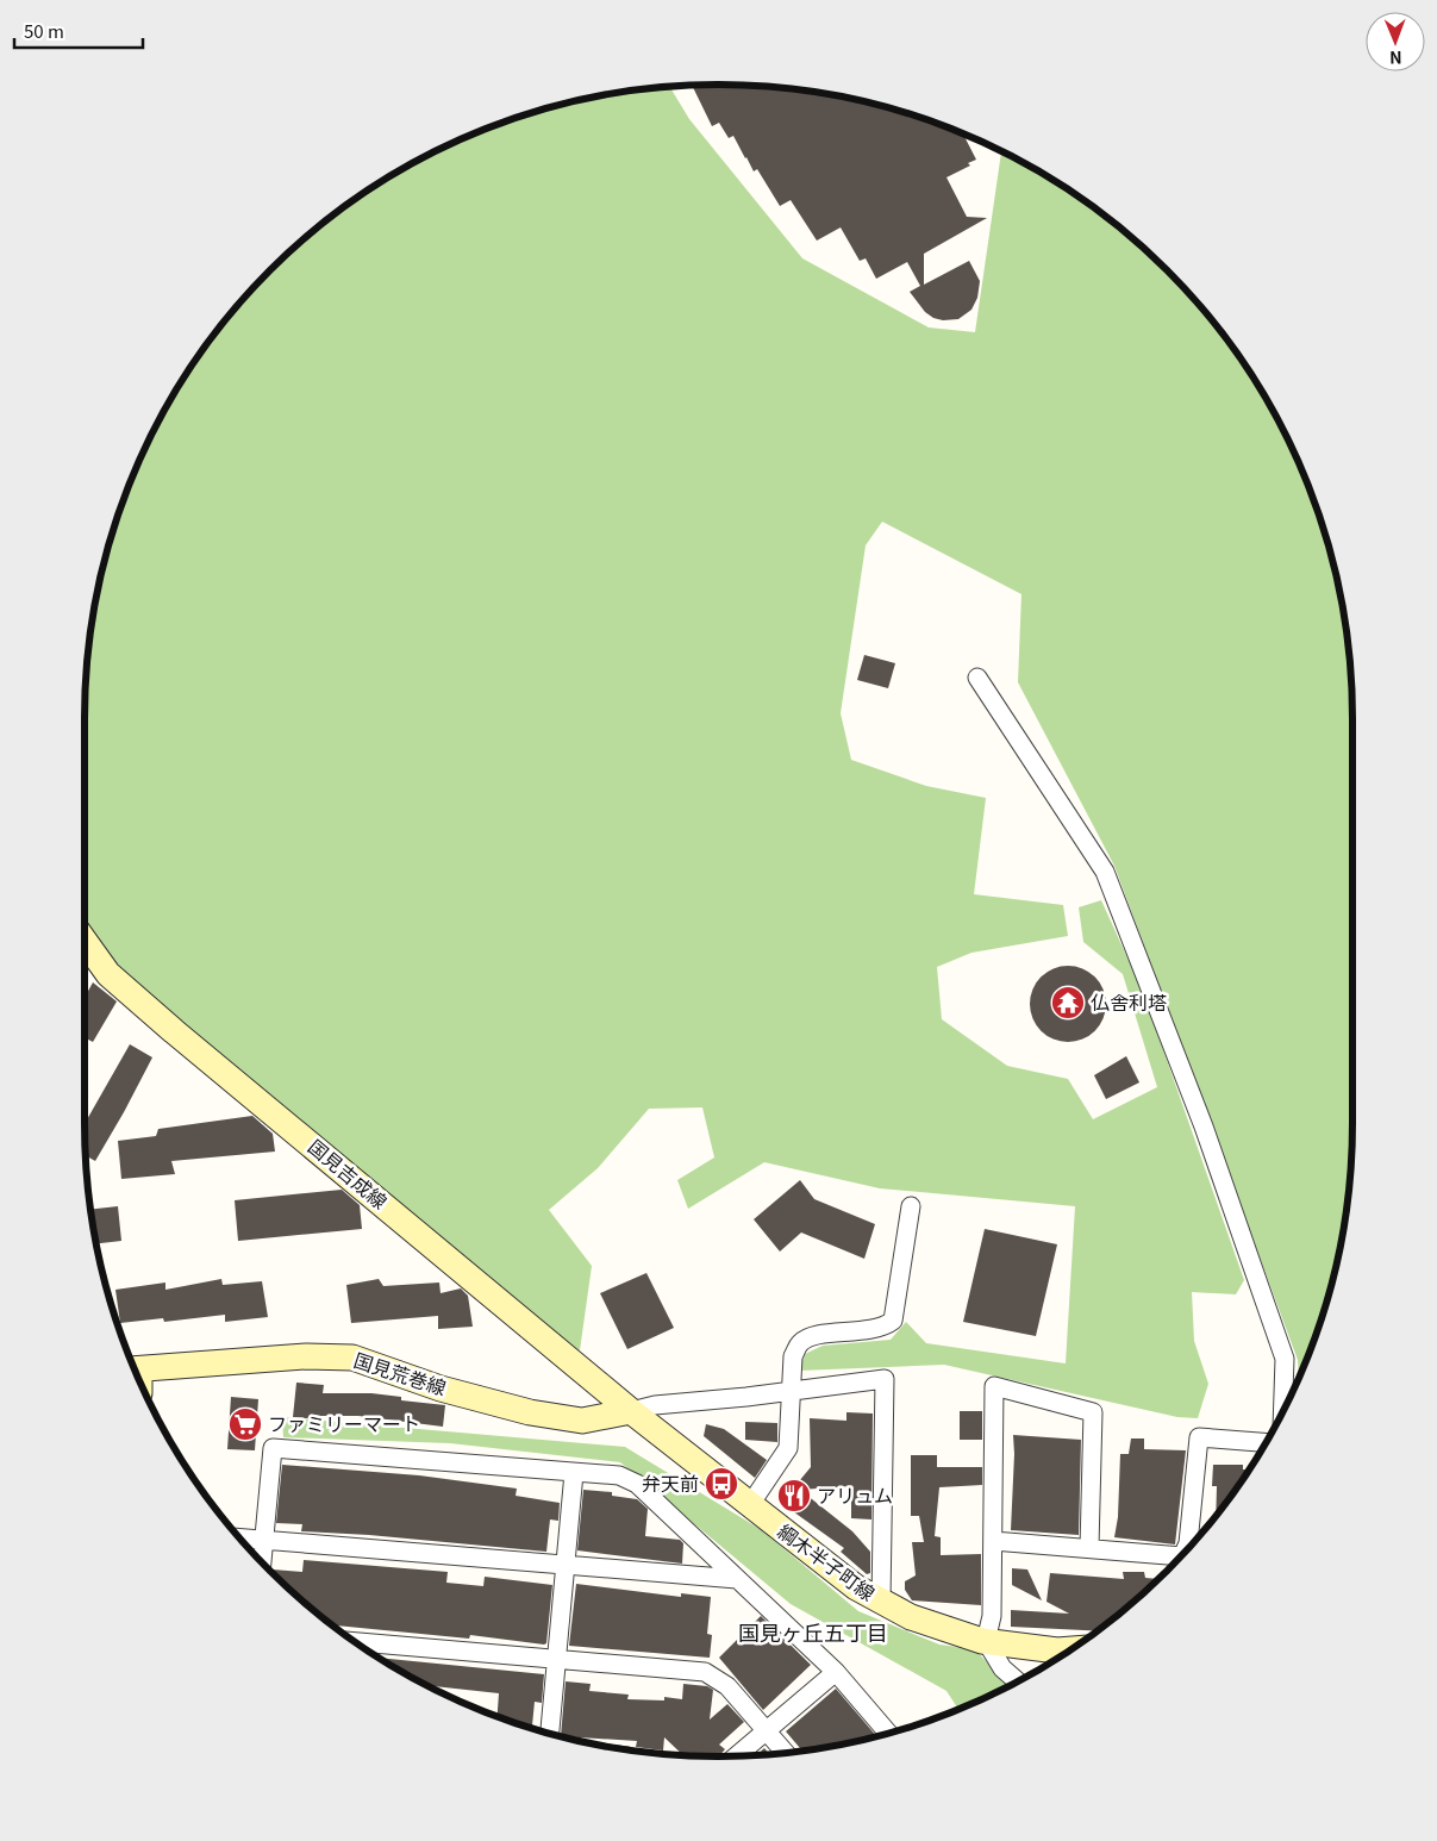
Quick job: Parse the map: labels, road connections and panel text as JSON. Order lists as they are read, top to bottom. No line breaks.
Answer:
{"streets":{"street":["国見吉成線","国見荒巻線","綱木半子町線"]},"crossings":[["国見吉成線","国見荒巻線"],["国見吉成線","綱木半子町線"],["国見荒巻線","綱木半子町線"]],"districts":["国見ヶ丘五丁目"],"places":{"temple":["仏舎利塔"],"supermarket":["ファミリーマート"],"bus stop":["弁天前"],"restaurant":["アリュム"]},"scale_bar":"50 m","north":"bottom"}
